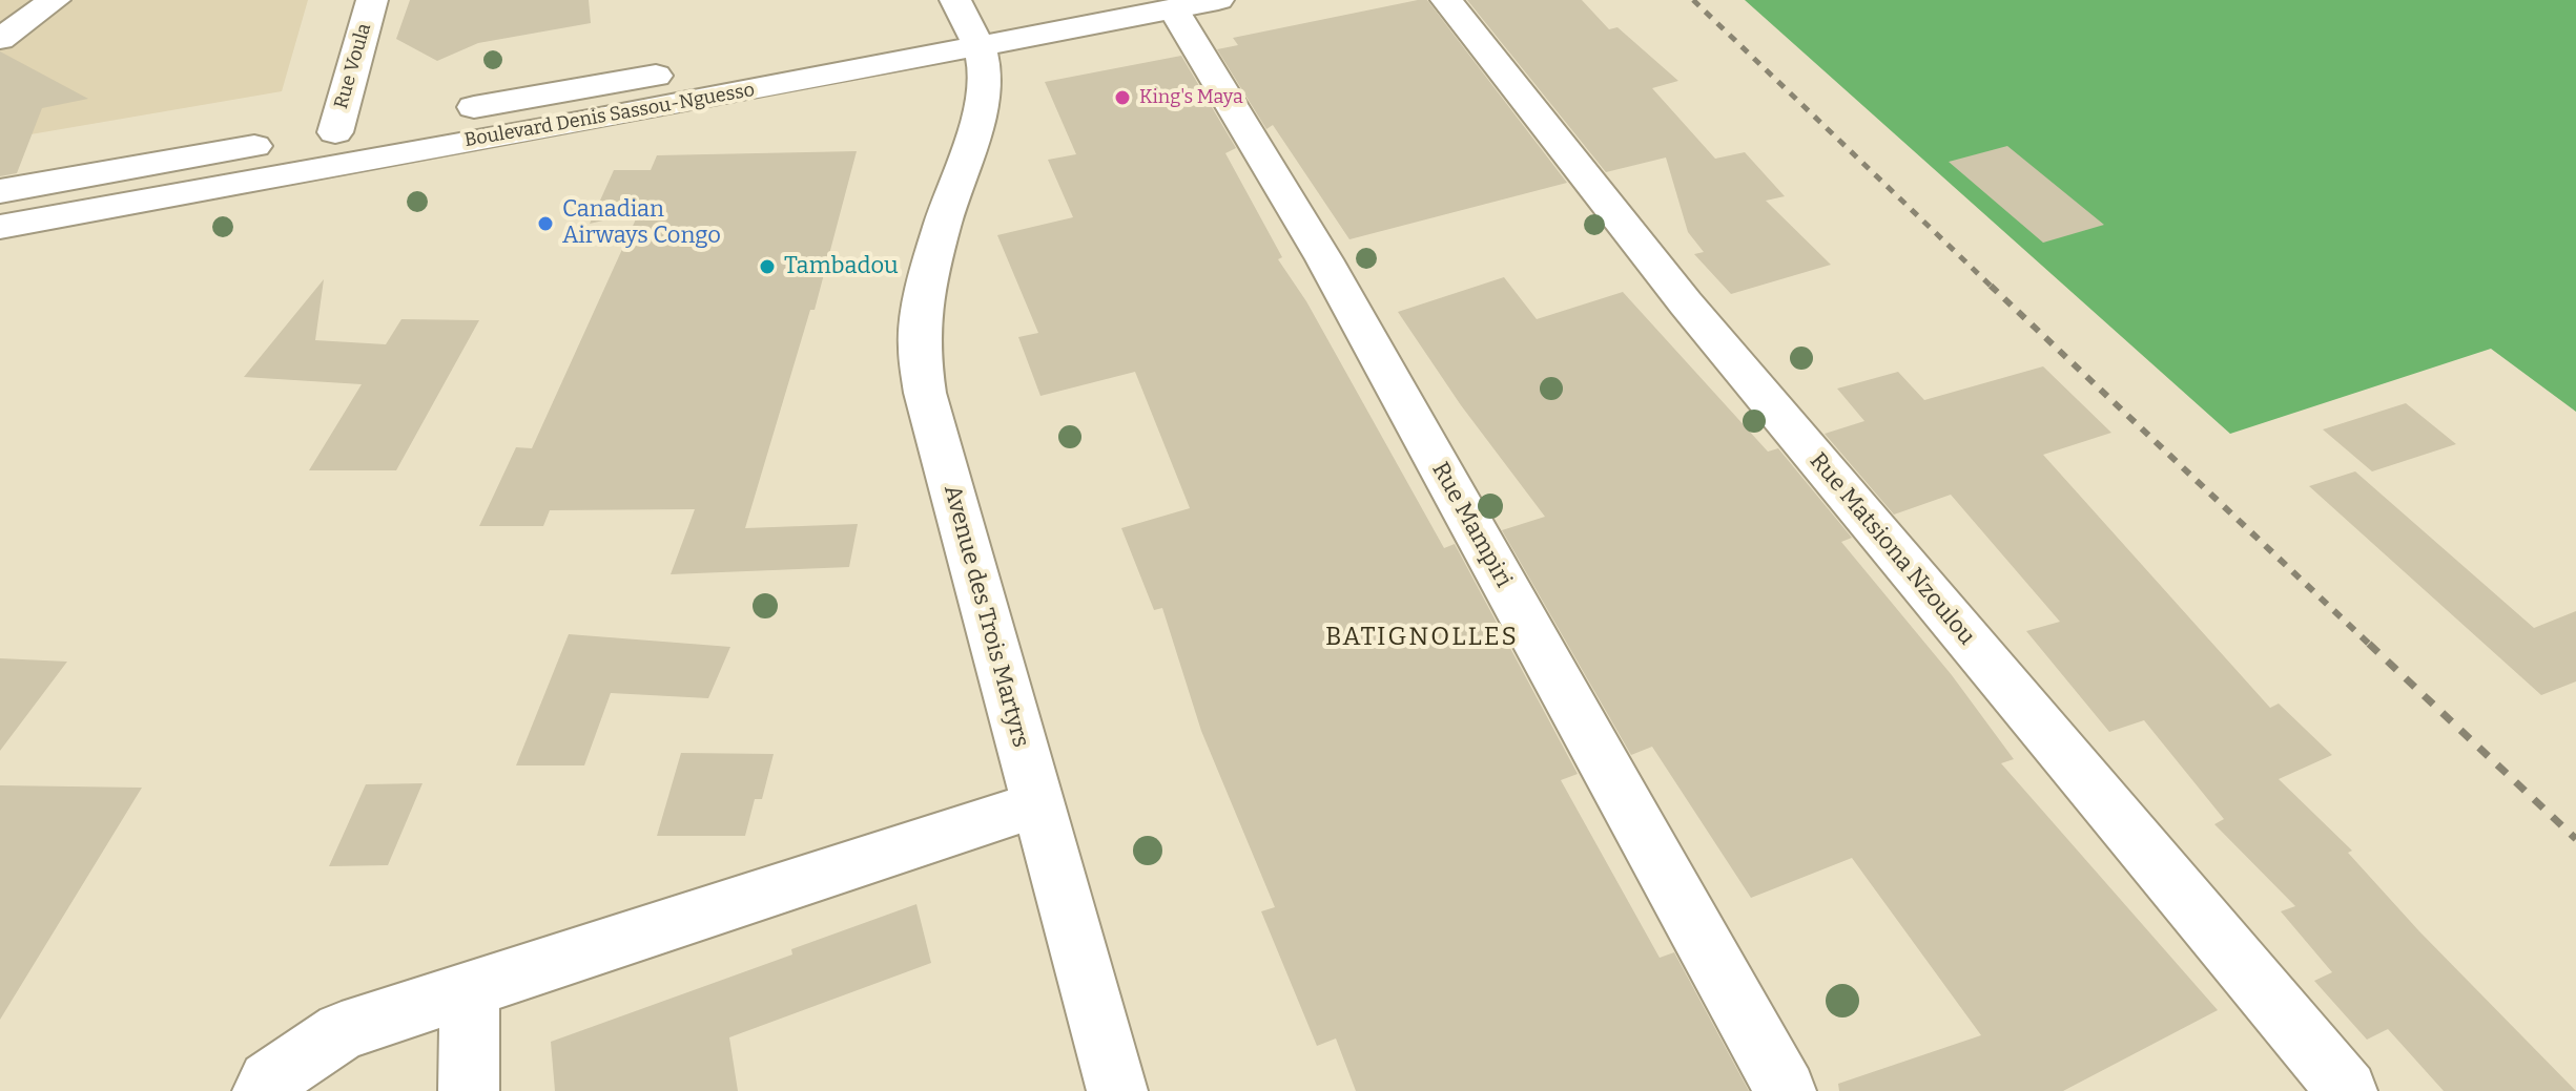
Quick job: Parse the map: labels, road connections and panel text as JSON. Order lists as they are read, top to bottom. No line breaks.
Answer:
{"streets":{"main road":["Rue Voula","Boulevard Denis Sassou-Nguesso","Rue Mampiri","Rue Matsiona Nzoulou","Avenue des Trois Martyrs"]},"crossings":[["Rue Voula","Boulevard Denis Sassou-Nguesso"],["Boulevard Denis Sassou-Nguesso","Rue Mampiri"],["Boulevard Denis Sassou-Nguesso","Avenue des Trois Martyrs"]],"districts":["BATIGNOLLES"],"places":["King's Maya","Canadian Airways Congo","Tambadou"]}
